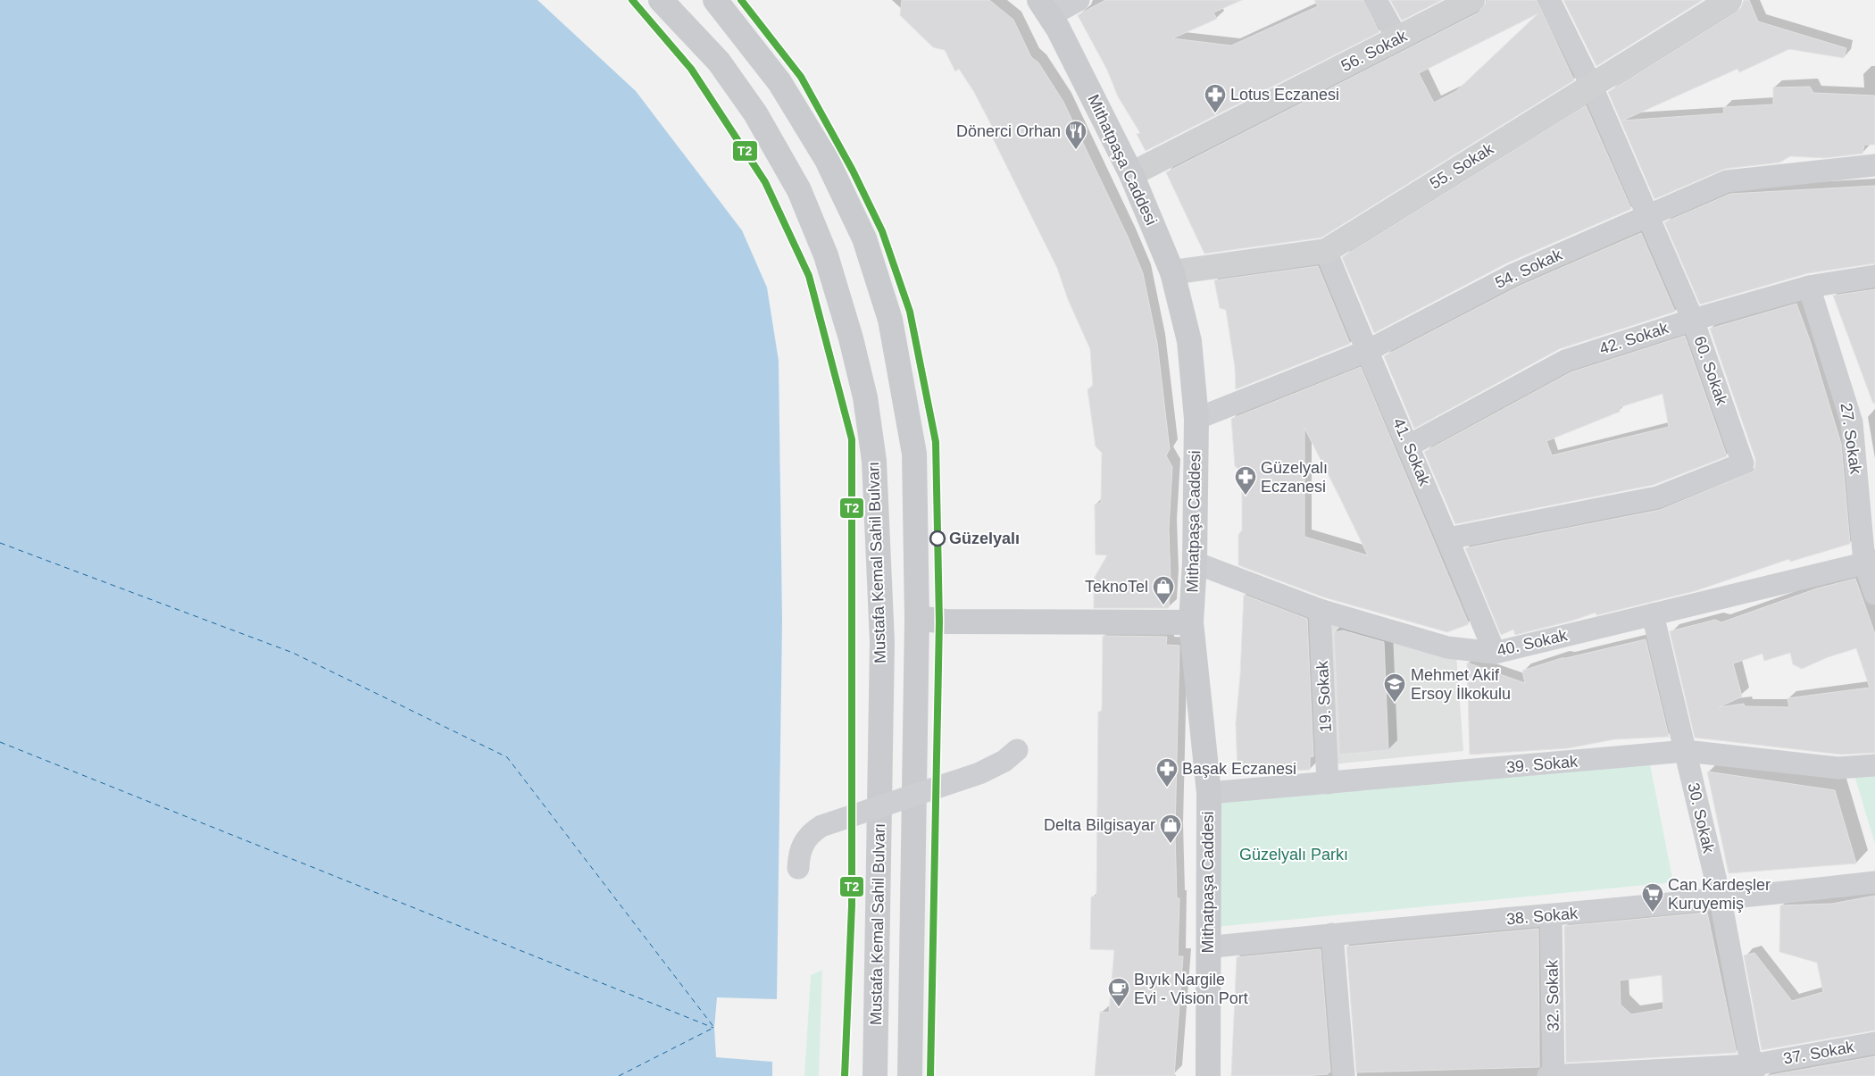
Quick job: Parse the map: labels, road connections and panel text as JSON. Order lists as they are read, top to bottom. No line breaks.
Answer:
{"streets":{"main road":["Mithatpaşa Caddesi","Mustafa Kemal Sahil Bulvarı"],"street":["56. Sokak","55. Sokak","54. Sokak","42. Sokak","60. Sokak","27. Sokak","41. Sokak","40. Sokak","19. Sokak","39. Sokak","30. Sokak","38. Sokak","32. Sokak","37. Sokak"]},"crossings":[["56. Sokak","Mithatpaşa Caddesi"],["Mithatpaşa Caddesi","55. Sokak"],["Mithatpaşa Caddesi","54. Sokak"],["Mithatpaşa Caddesi","40. Sokak"],["Mithatpaşa Caddesi","39. Sokak"],["Mithatpaşa Caddesi","38. Sokak"],["55. Sokak","60. Sokak"],["55. Sokak","41. Sokak"],["54. Sokak","60. Sokak"],["54. Sokak","41. Sokak"],["42. Sokak","60. Sokak"],["42. Sokak","27. Sokak"],["42. Sokak","41. Sokak"],["60. Sokak","41. Sokak"],["27. Sokak","40. Sokak"],["41. Sokak","40. Sokak"],["40. Sokak","19. Sokak"],["40. Sokak","30. Sokak"],["19. Sokak","39. Sokak"],["39. Sokak","30. Sokak"],["30. Sokak","38. Sokak"],["30. Sokak","37. Sokak"],["38. Sokak","32. Sokak"],["32. Sokak","37. Sokak"]],"parks":["Güzelyalı Parkı"],"places":{"pharmacy":["Lotus Eczanesi","Güzelyalı Eczanesi","Başak Eczanesi"],"restaurant":["Dönerci Orhan"],"other":["Güzelyalı"],"shop":["TeknoTel","Delta Bilgisayar"],"school or university":["Mehmet Akif Ersoy İlkokulu"],"supermarket":["Can Kardeşler Kuruyemiş"],"cafe":["Bıyık Nargile Evi - Vision Port"]},"lines":["transit line T2"]}
